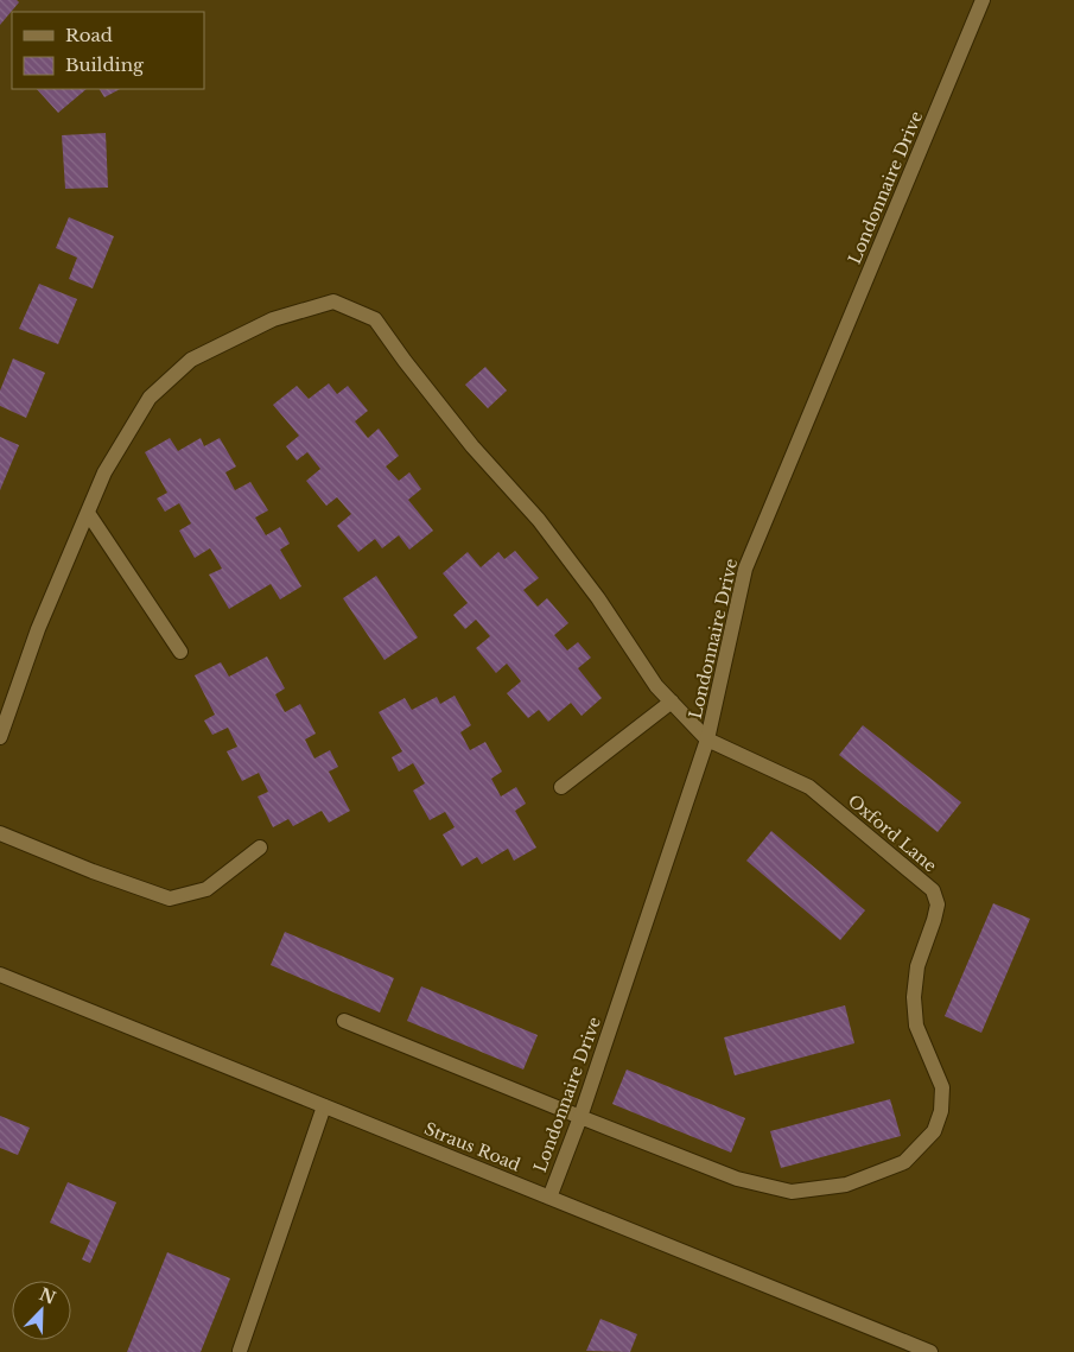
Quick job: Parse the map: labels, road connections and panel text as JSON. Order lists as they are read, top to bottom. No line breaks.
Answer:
{"streets":{"street":["Londonnaire Drive","Oxford Lane","Straus Road"]},"crossings":[["Londonnaire Drive","Oxford Lane"],["Londonnaire Drive","Straus Road"]],"legend":["Road","Building"],"north":"top right"}
